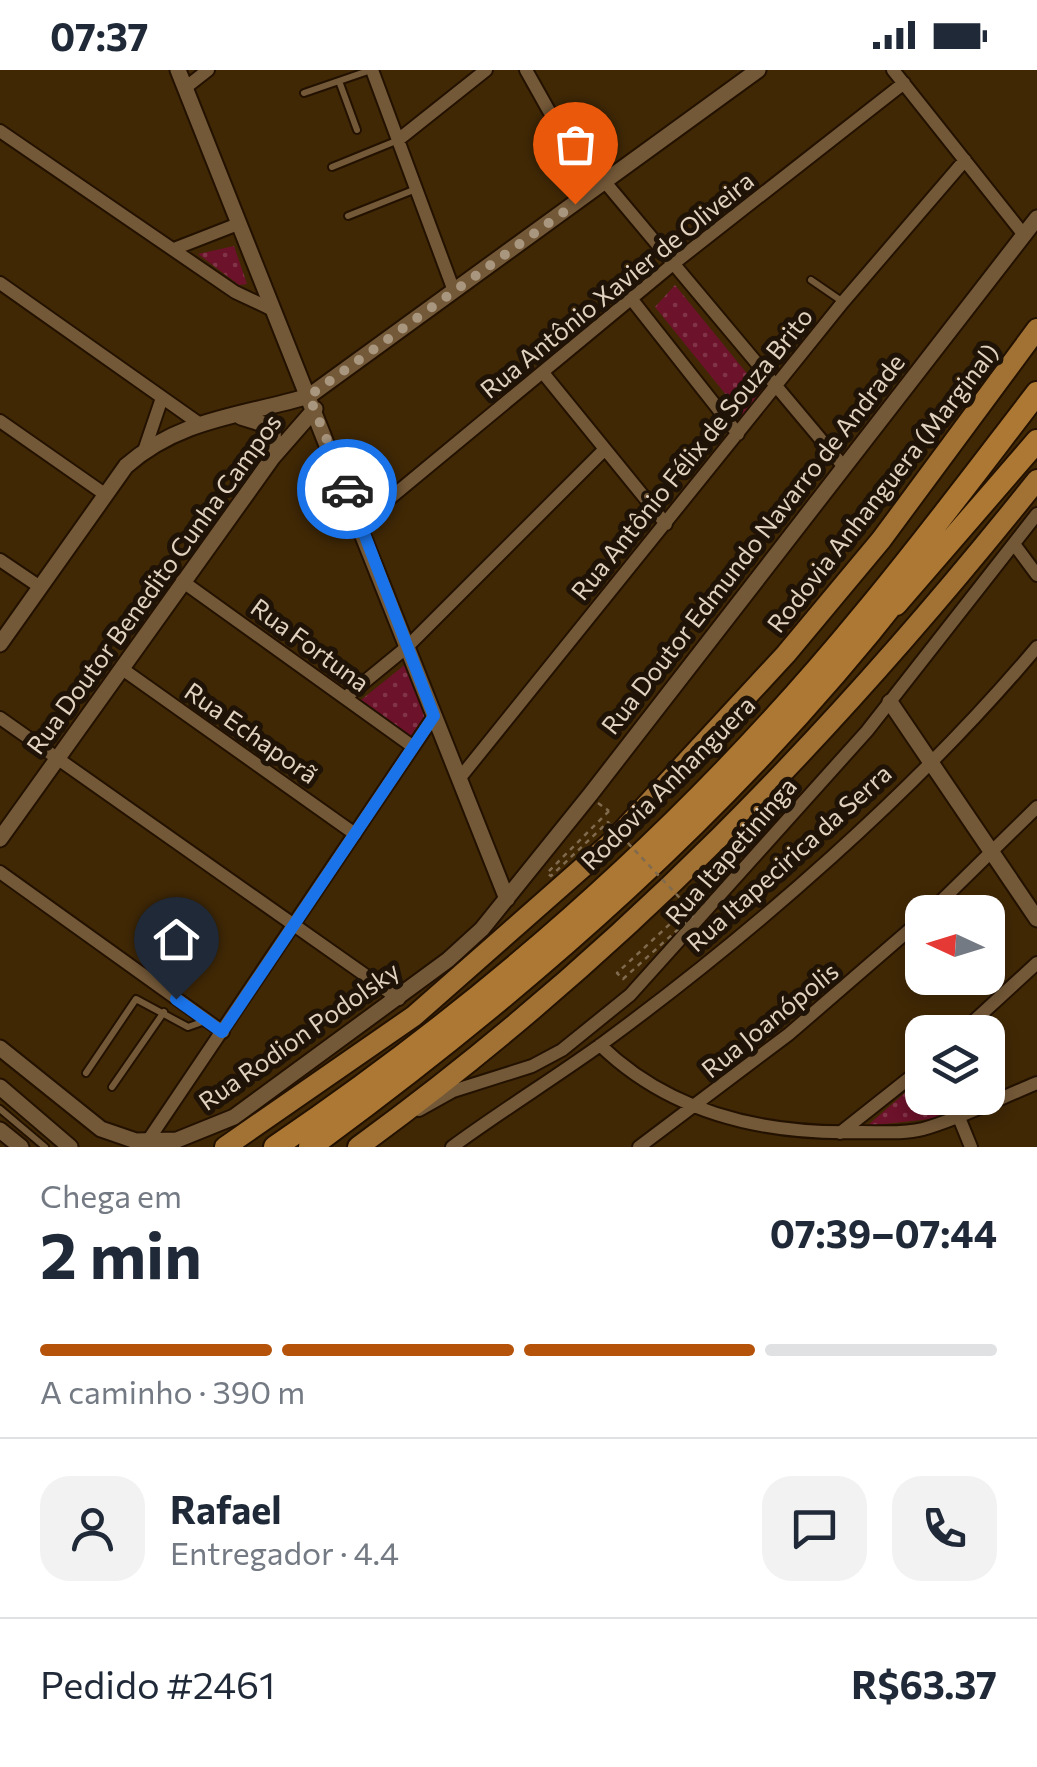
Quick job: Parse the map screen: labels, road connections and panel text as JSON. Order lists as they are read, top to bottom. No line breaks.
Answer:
{"streets":{"highway":["Rodovia Anhanguera (Marginal)","Rodovia Anhanguera"],"street":["Rua Antônio Xavier de Oliveira","Rua Antônio Félix de Souza Brito","Rua Doutor Edmundo Navarro de Andrade","Rua Doutor Benedito Cunha Campos","Rua Fortuna","Rua Echaporã","Rua Itapetininga","Rua Itapecirica da Serra","Rua Joanópolis","Rua Rodion Podolsky"]},"crossings":[["Rua Doutor Edmundo Navarro de Andrade","Rua Rodion Podolsky"],["Rua Doutor Benedito Cunha Campos","Rua Fortuna"],["Rua Doutor Benedito Cunha Campos","Rua Echaporã"]],"north":"left","page":{"status":"07:37","heading":["2 min","Chega em","07:39–07:44"],"panel":["Rafael","Entregador · 4.4","Pedido #2461","R$63.37"],"bar":"A caminho · 390 m"}}
